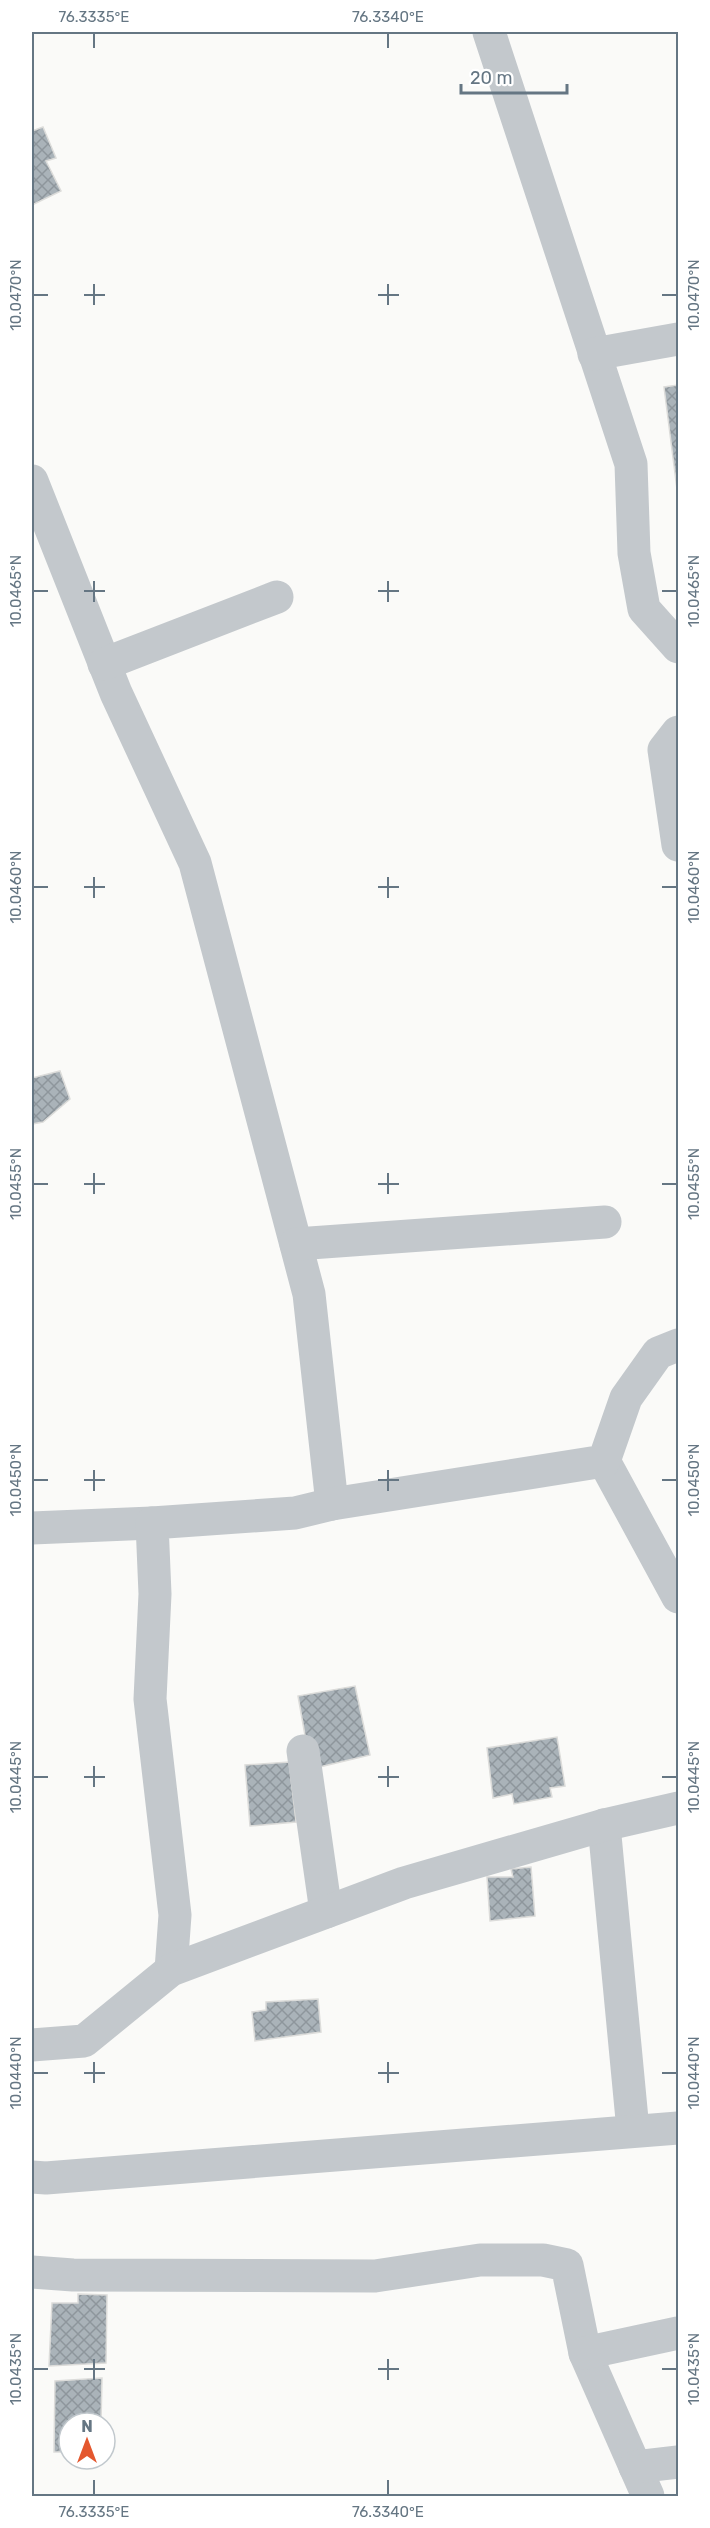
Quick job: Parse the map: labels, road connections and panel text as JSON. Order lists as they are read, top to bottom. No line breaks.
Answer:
{"scale_bar":"20 m","north":"top","coordinates":["76.3335°E","76.3340°E","10.0470°N","10.0465°N","10.0460°N","10.0455°N","10.0450°N","10.0445°N","10.0440°N","10.0435°N"]}
